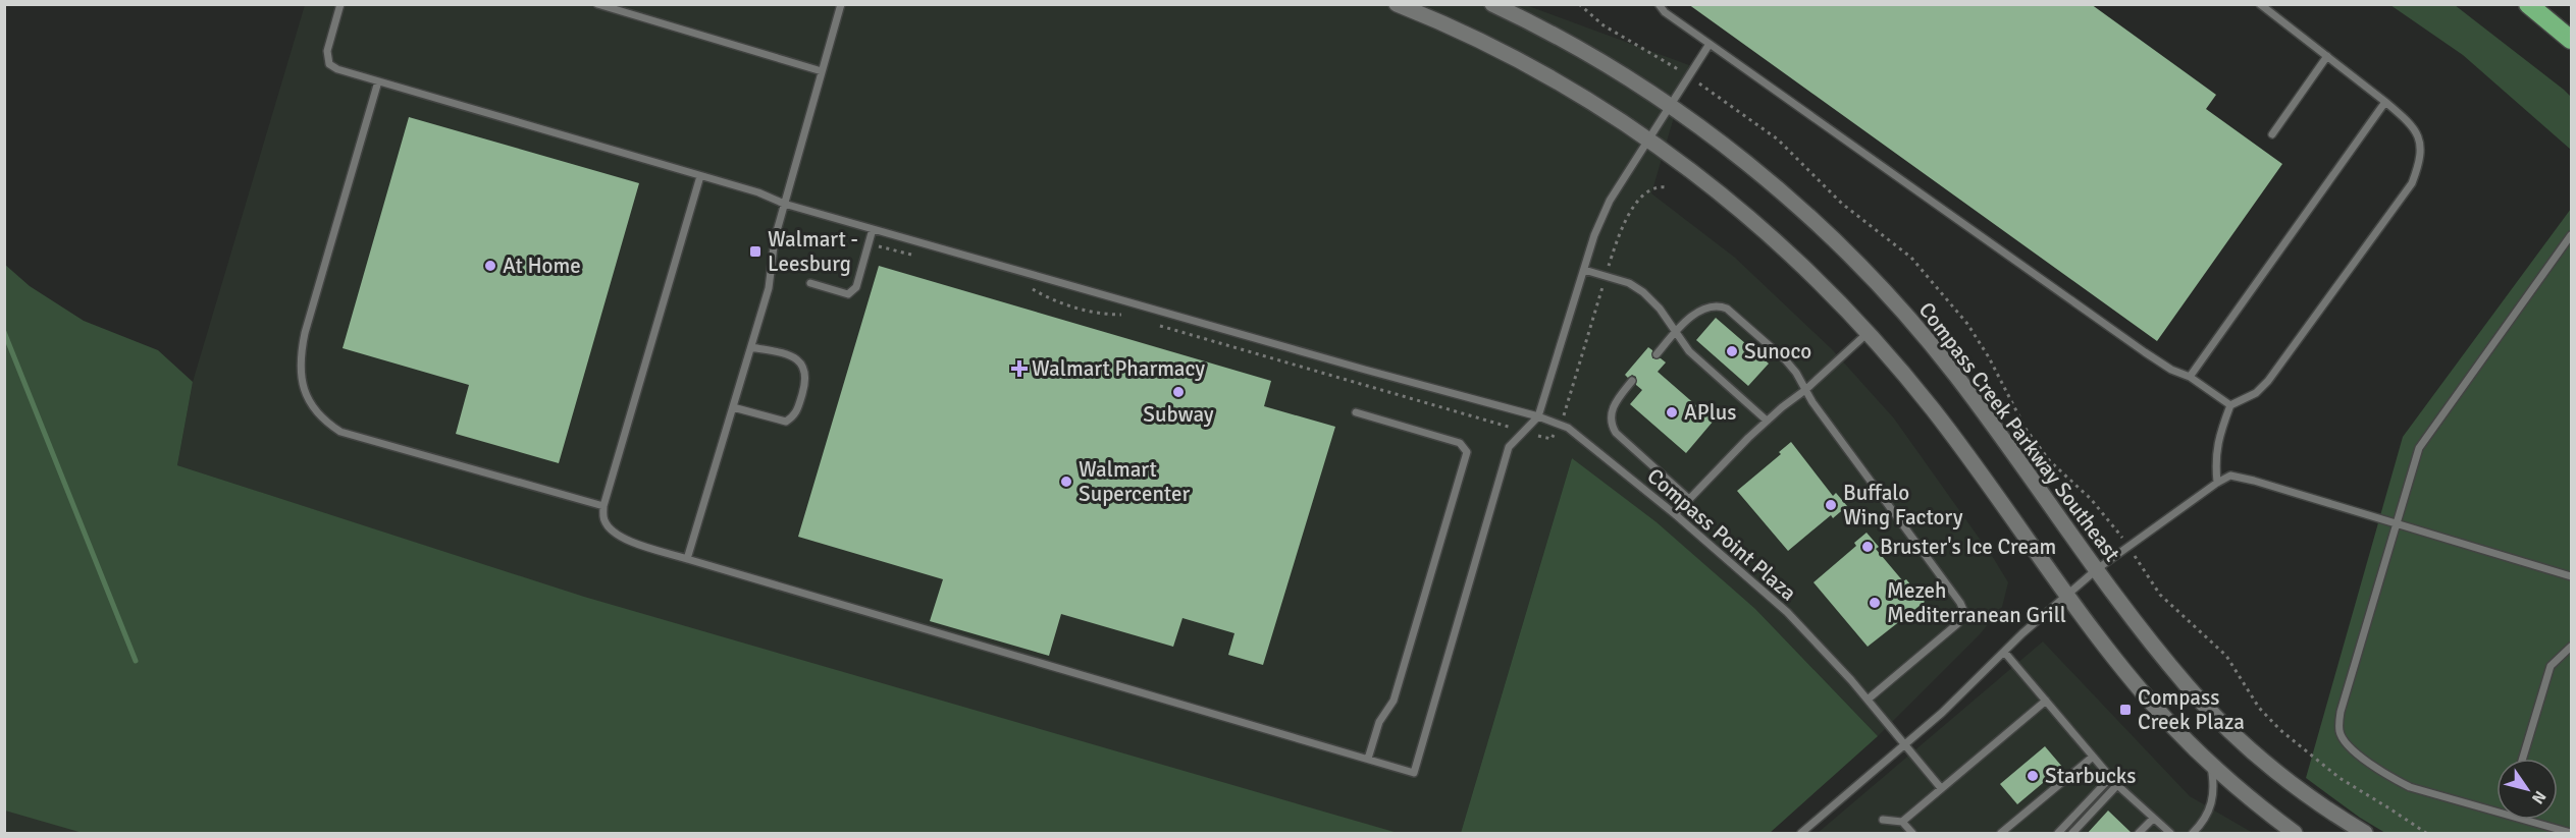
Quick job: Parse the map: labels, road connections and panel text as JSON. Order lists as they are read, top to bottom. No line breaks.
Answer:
{"streets":{"street":["Compass Creek Parkway Southeast"],"lane":["Compass Point Plaza"]},"places":{"transit":["Walmart - Leesburg","Compass Creek Plaza"],"other":["At Home","Sunoco","Subway","APlus","Walmart Supercenter","Buffalo Wing Factory","Bruster's Ice Cream","Mezeh Mediterranean Grill","Starbucks"],"health":["Walmart Pharmacy"]},"north":"bottom right"}
